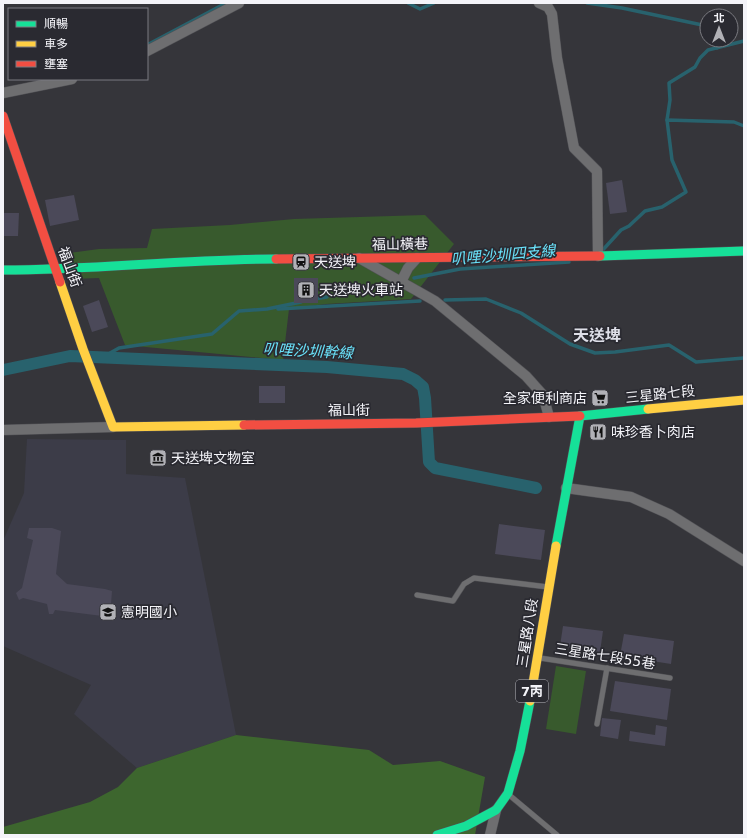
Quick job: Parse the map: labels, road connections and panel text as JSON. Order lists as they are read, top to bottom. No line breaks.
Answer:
{"streets":{"street":["福山橫巷","福山街","三星路七段","三星路八段","7丙"],"lane":["三星路七段55巷"]},"crossings":[["福山橫巷","福山街"],["三星路七段","三星路八段"],["三星路八段","三星路七段55巷"]],"districts":["天送埤"],"water":["叭哩沙圳四支線","叭哩沙圳幹線"],"places":{"station":["天送埤"],"building":["天送埤火車站"],"supermarket":["全家便利商店"],"restaurant":["味珍香卜肉店"],"museum":["天送埤文物室"],"school or university":["憲明國小"]},"legend":["順暢","車多","壅塞"],"north":"top"}
